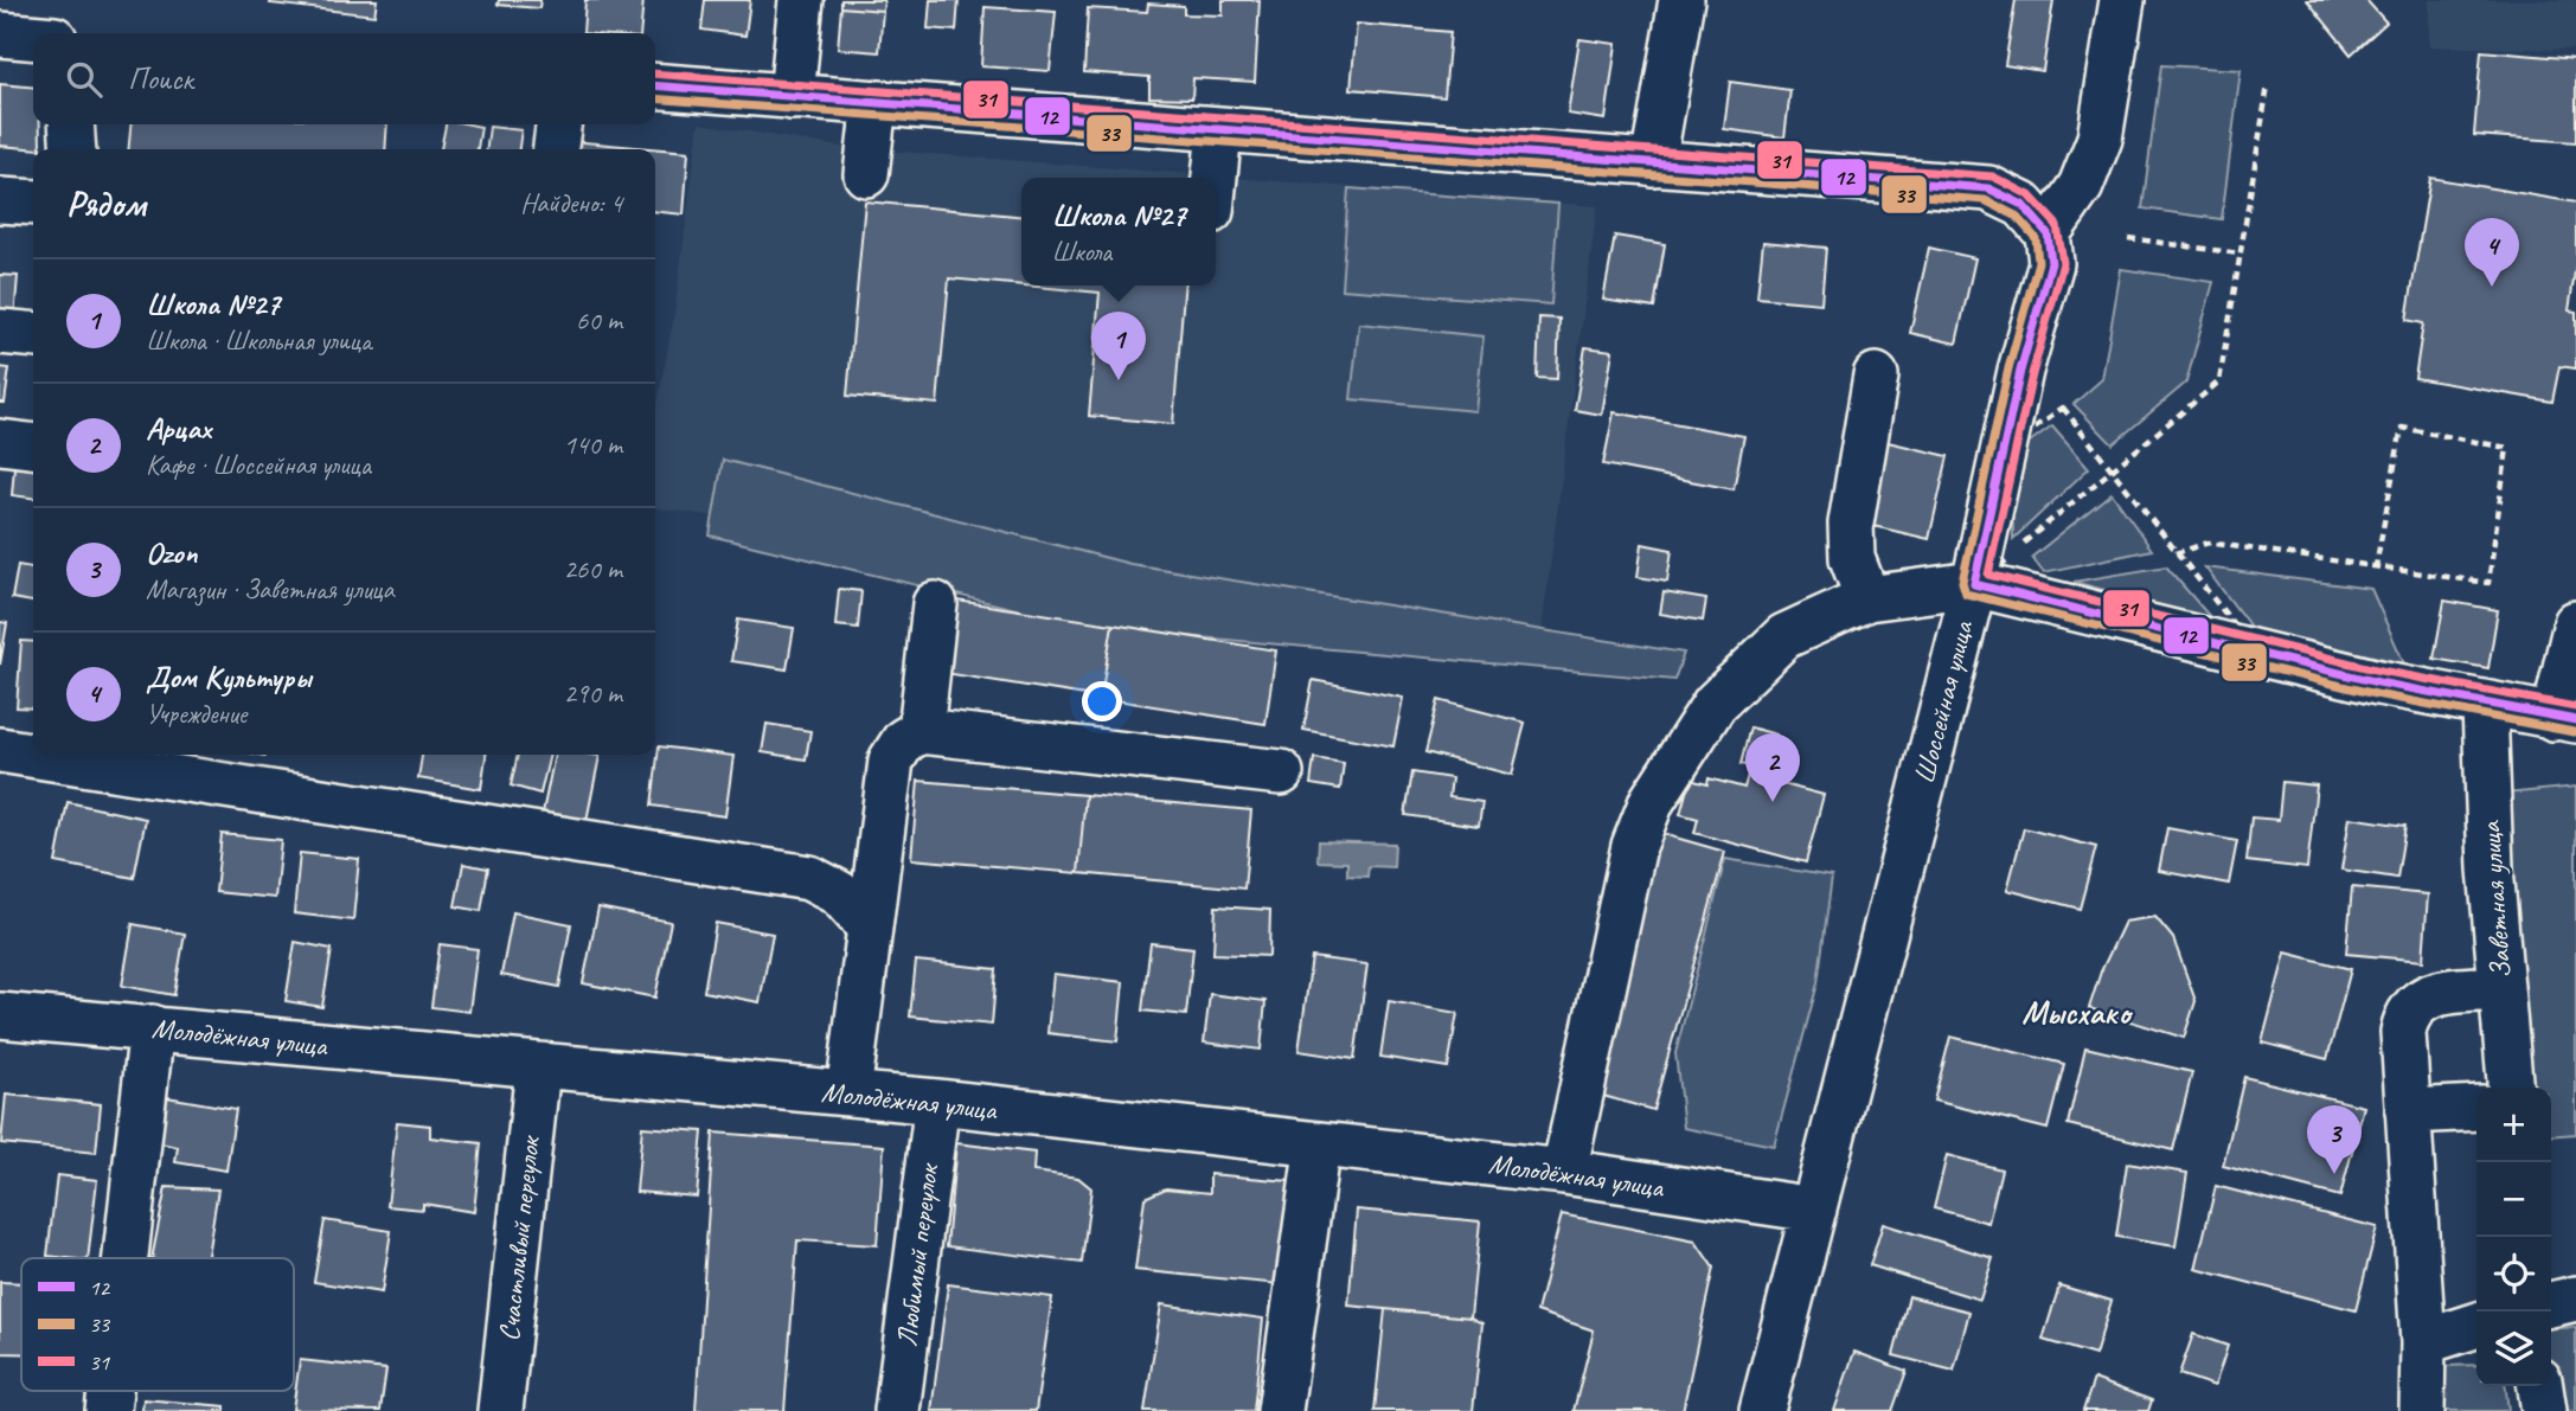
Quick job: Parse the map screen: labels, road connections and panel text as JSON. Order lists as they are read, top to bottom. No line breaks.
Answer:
{"streets":{"street":["Шоссейная улица","Заветная улица","Молодёжная улица","Счастливый переулок","Любимый переулок"]},"crossings":[["Шоссейная улица","Молодёжная улица"],["Молодёжная улица","Счастливый переулок"],["Молодёжная улица","Любимый переулок"]],"districts":["Мысхако"],"lines":["transit line 31","transit line 12","transit line 33"],"legend":["12","33","31"],"page":{"search":"Поиск","heading":["Рядом","Найдено: 4"],"popup":["Школа №27","Школа"],"pins":["4","1","2","3"],"list":[{"mark":"1","name":"Школа №27","note":"Школа · Школьная улица","value":"60 m"},{"mark":"2","name":"Арцах","note":"Кафе · Шоссейная улица","value":"140 m"},{"mark":"3","name":"Ozon","note":"Магазин · Заветная улица","value":"260 m"},{"mark":"4","name":"Дом Культуры","note":"Учреждение","value":"290 m"}],"map_buttons":["+","−"]}}
